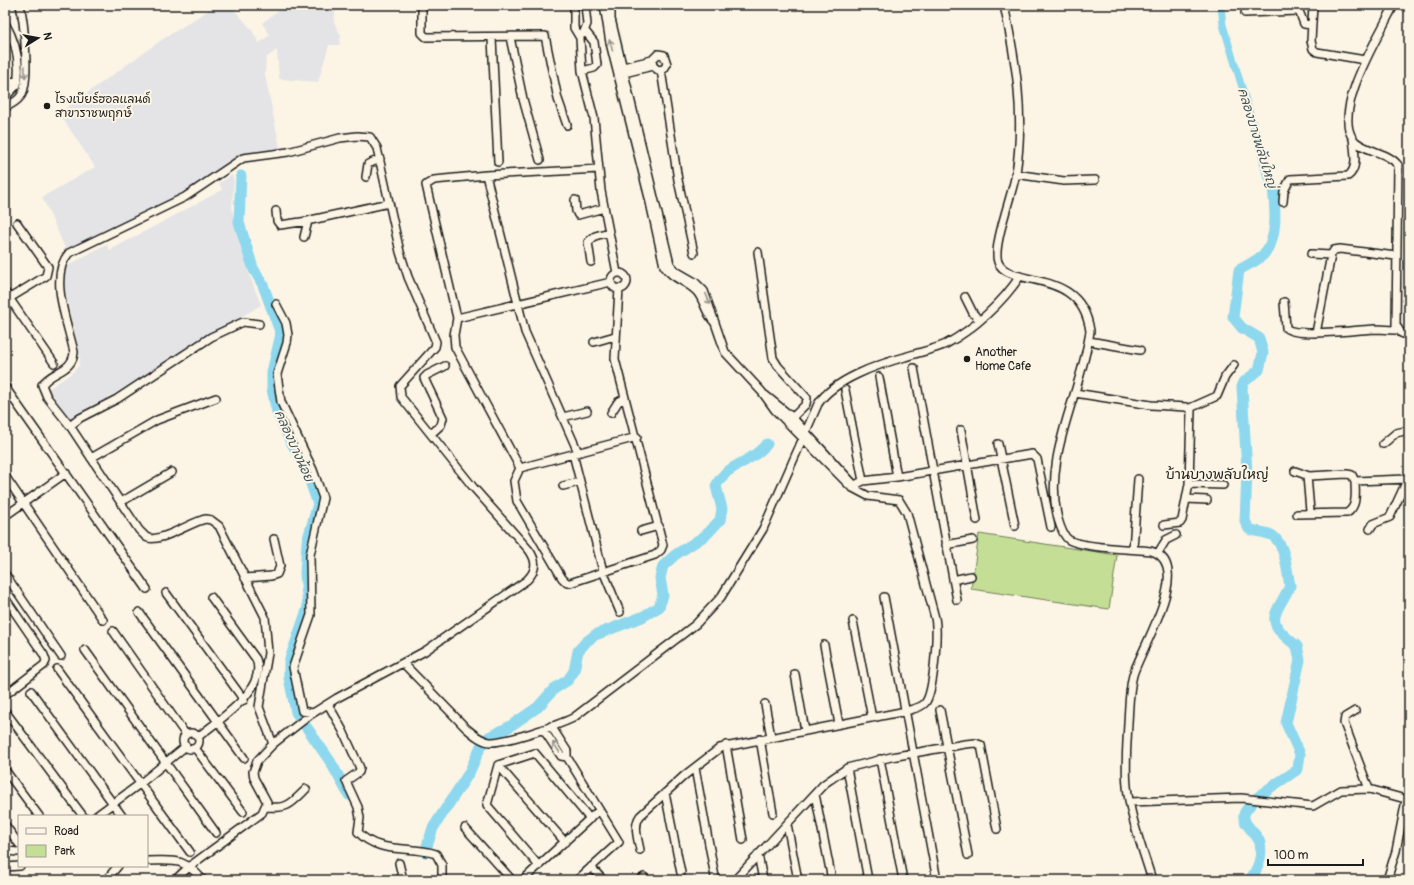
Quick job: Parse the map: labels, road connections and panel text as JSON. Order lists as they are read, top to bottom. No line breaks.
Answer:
{"districts":["บ้านบางพลับใหญ่"],"water":["คลองบางพลับใหญ่","คลองบางน้อย"],"places":["โรงเบียร์ฮอลแลนด์ สาขาราชพฤกษ์","Another Home Cafe"],"legend":["Road","Park"],"scale_bar":"100 m","north":"right"}
